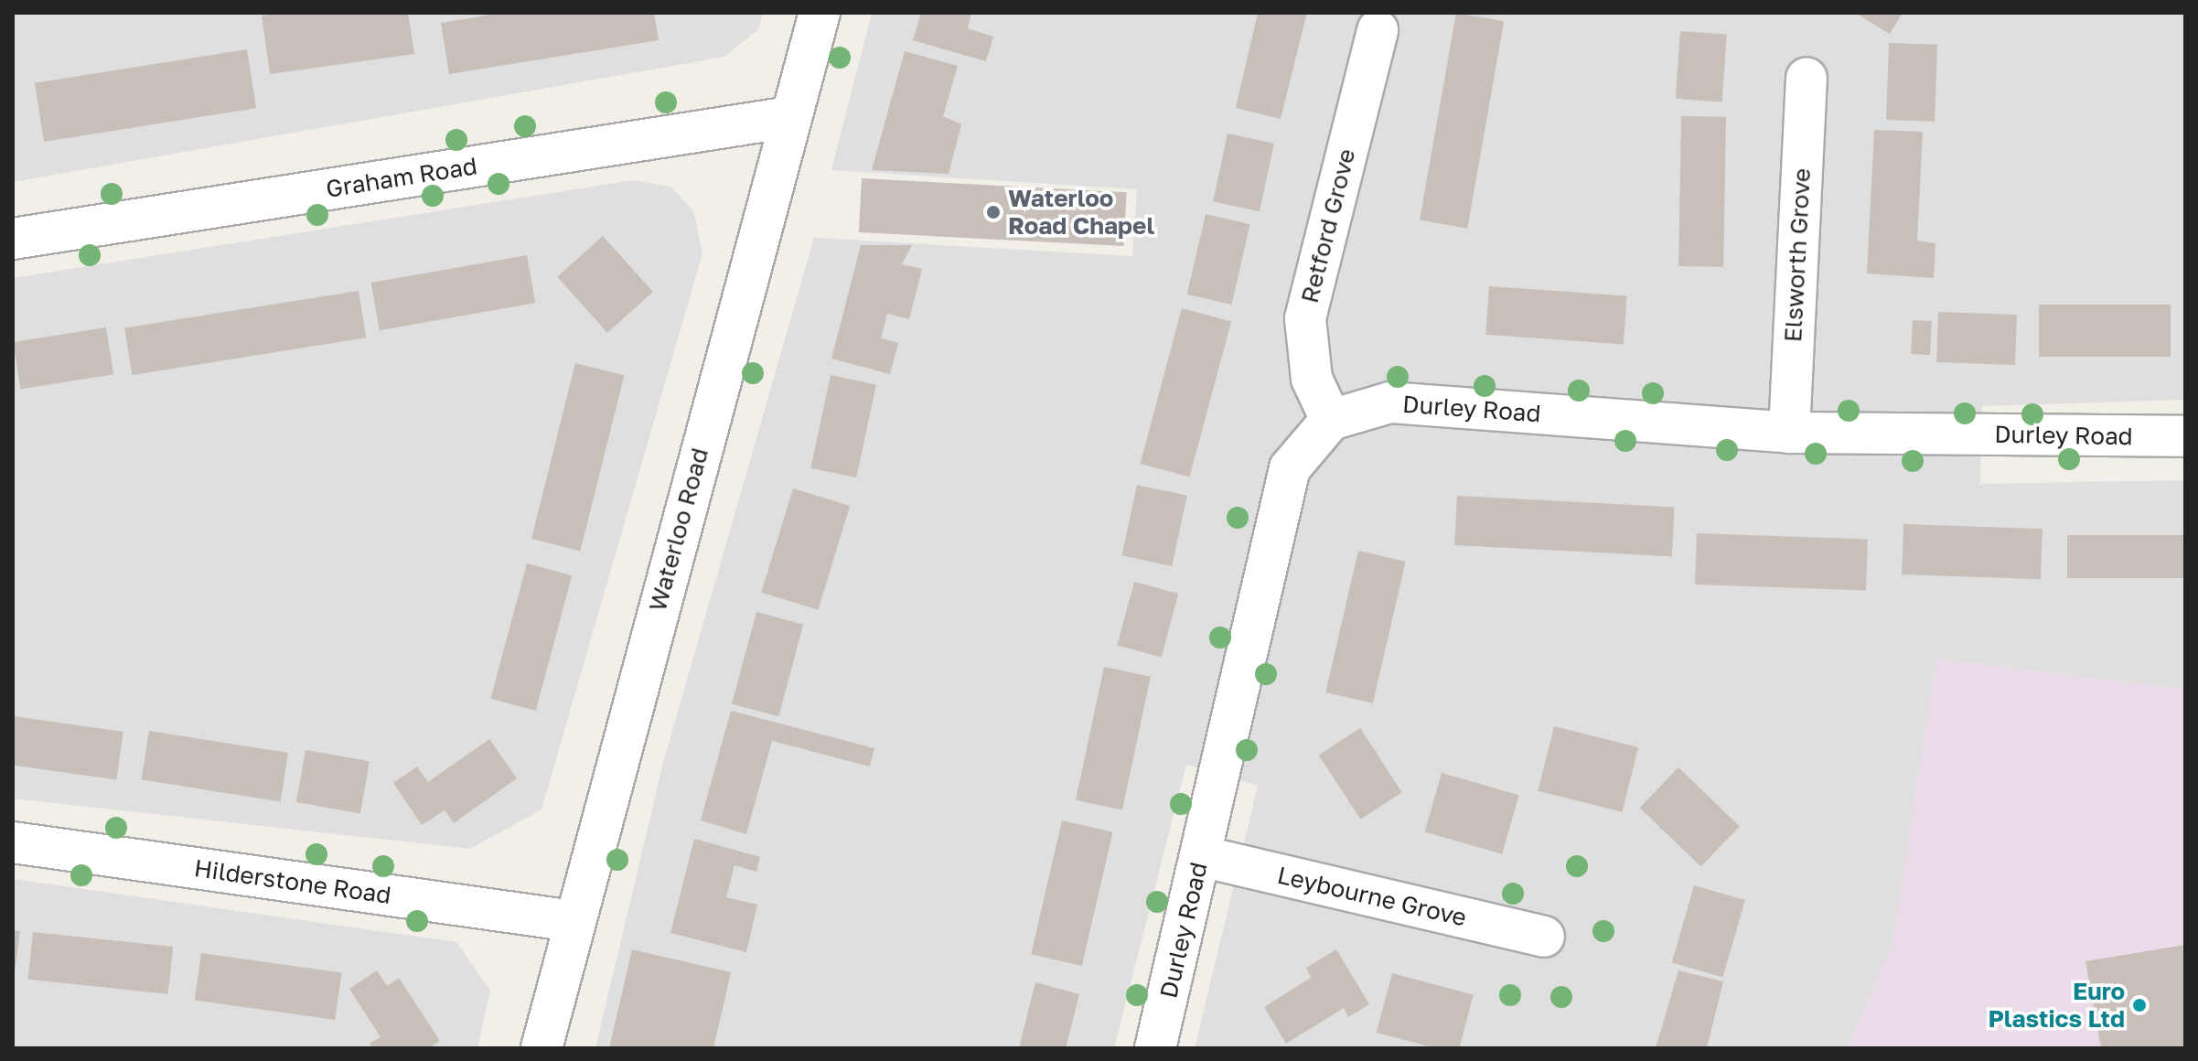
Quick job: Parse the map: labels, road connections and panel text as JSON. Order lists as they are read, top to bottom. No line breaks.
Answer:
{"streets":{"street":["Graham Road","Retford Grove","Elsworth Grove","Durley Road","Waterloo Road","Hilderstone Road","Leybourne Grove"]},"crossings":[["Graham Road","Waterloo Road"],["Retford Grove","Durley Road"],["Elsworth Grove","Durley Road"],["Durley Road","Leybourne Grove"],["Waterloo Road","Hilderstone Road"]],"places":["Waterloo Road Chapel","Euro Plastics Ltd"]}
